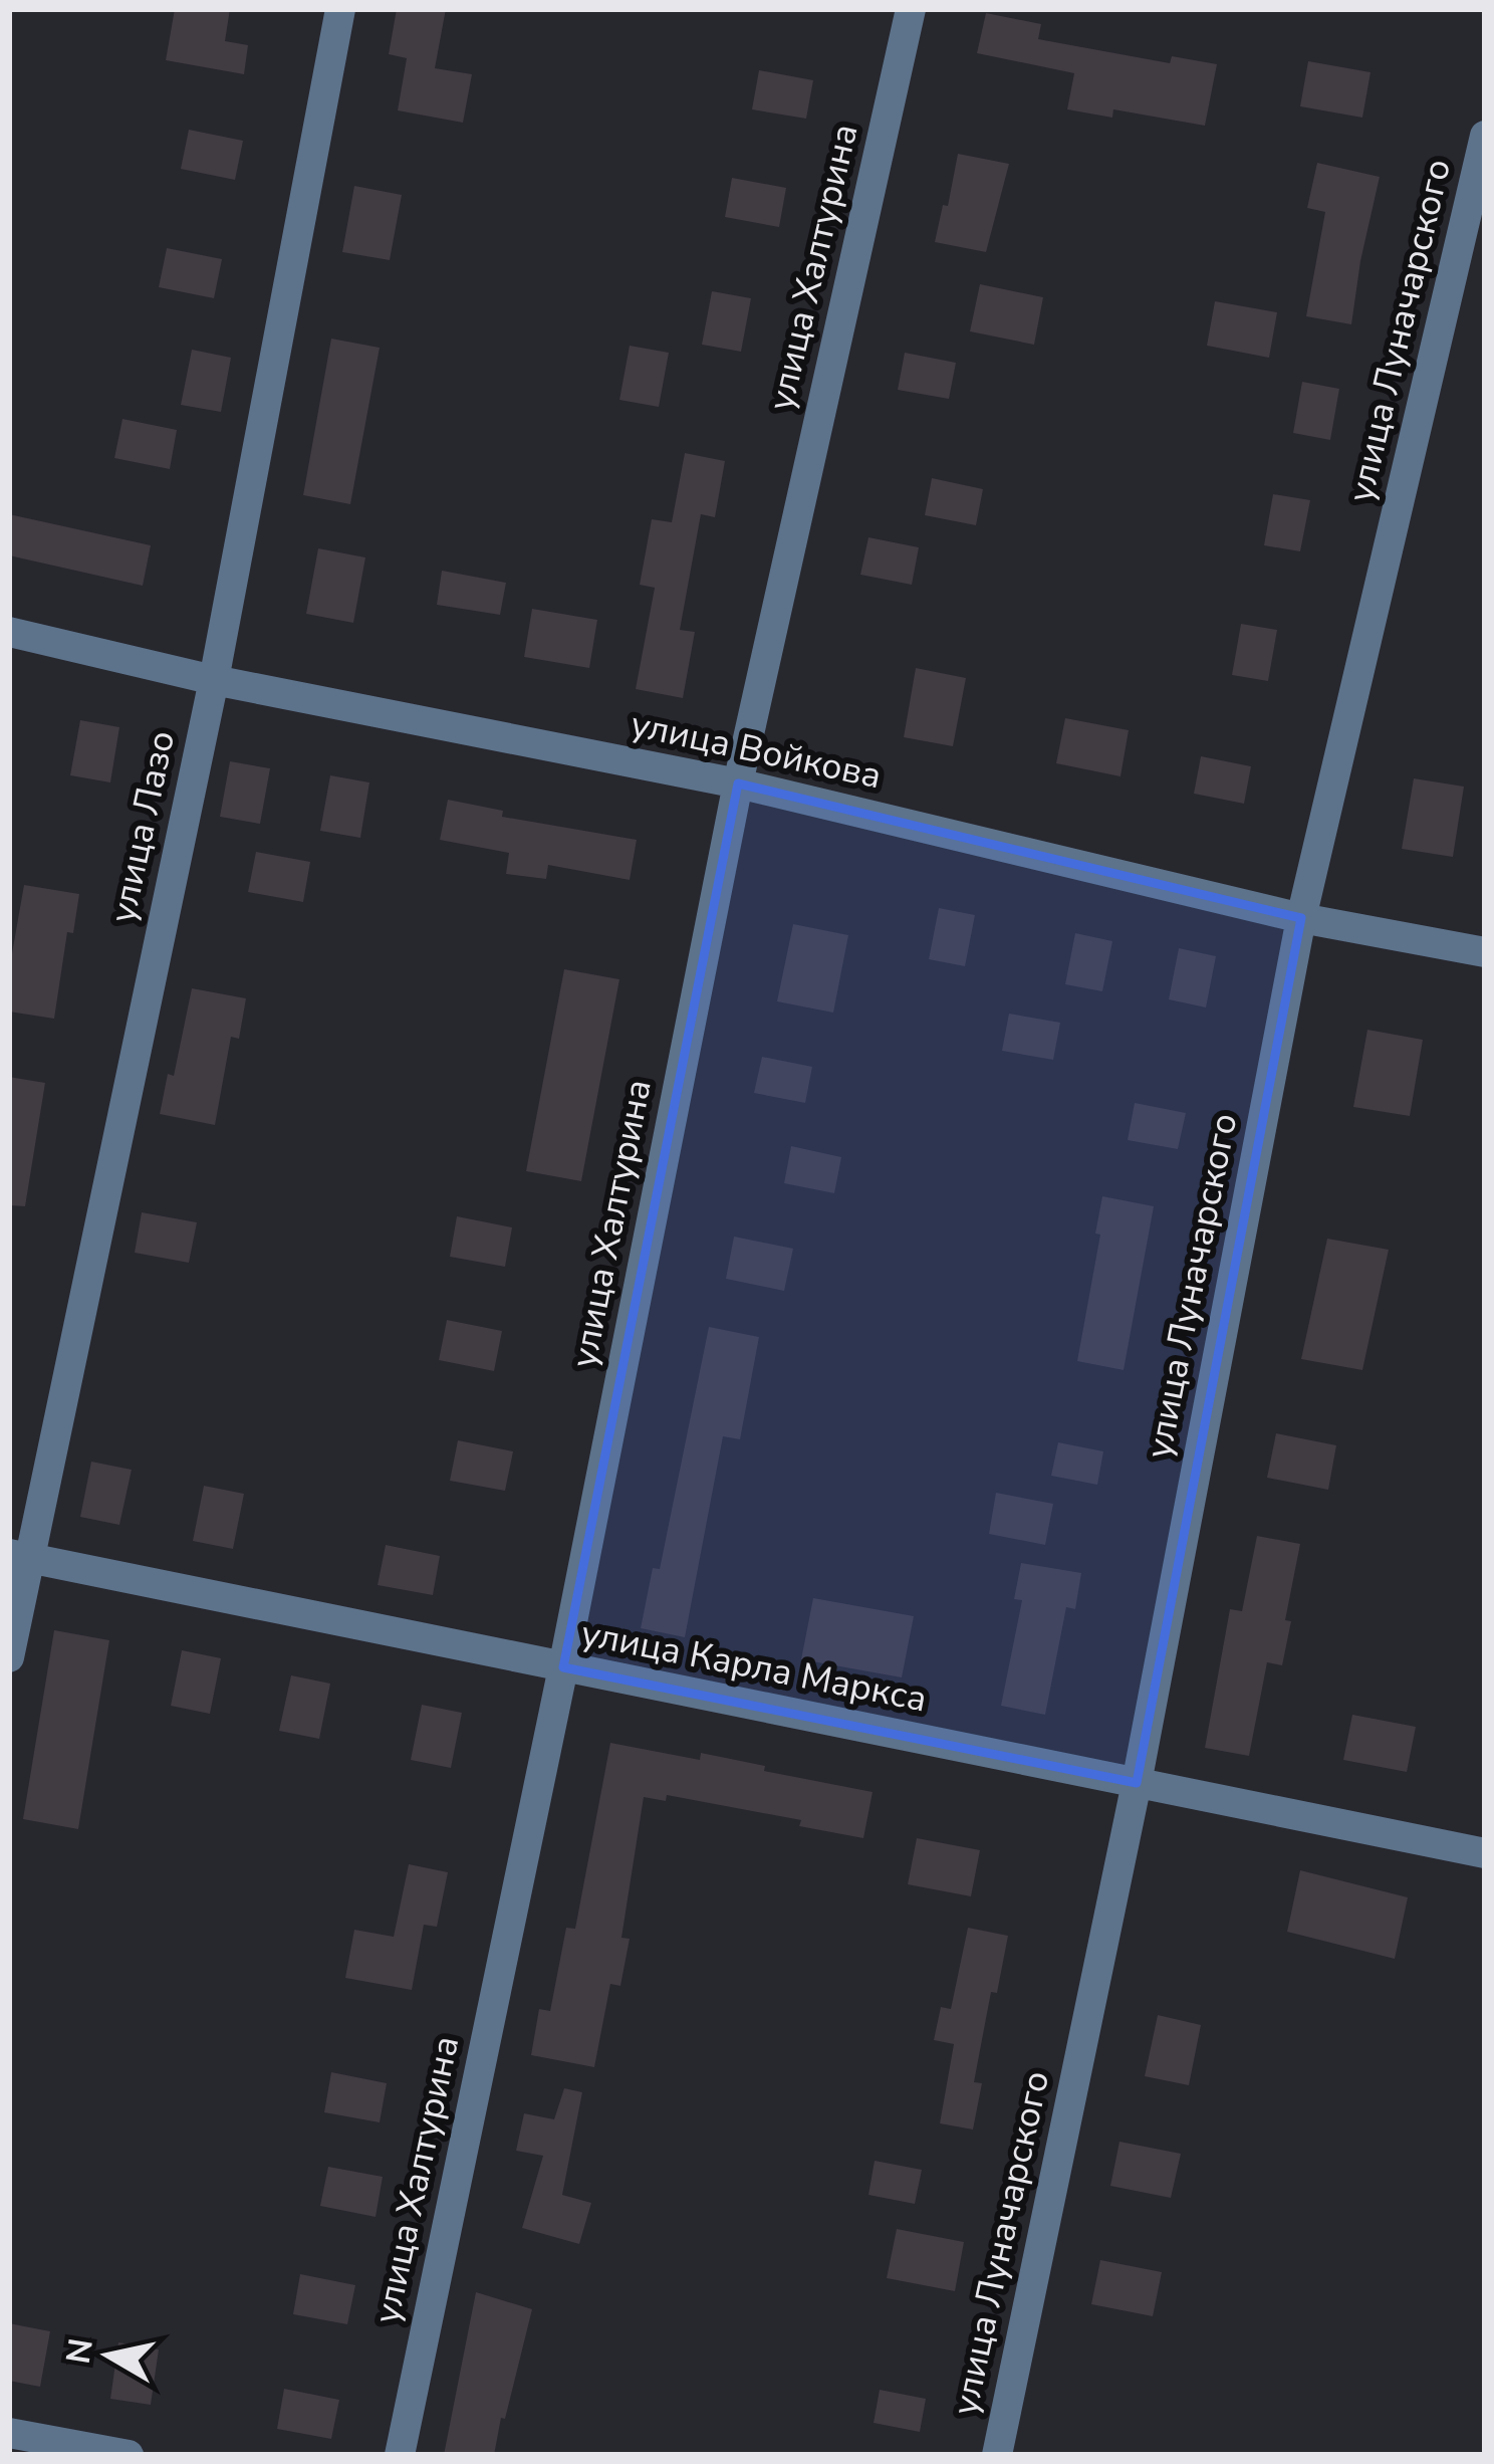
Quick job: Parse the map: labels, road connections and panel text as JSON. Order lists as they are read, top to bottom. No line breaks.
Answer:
{"streets":{"street":["улица Халтурина","улица Луначарского","улица Войкова","улица Лазо","улица Карла Маркса"]},"crossings":[["улица Халтурина","улица Войкова"],["улица Халтурина","улица Карла Маркса"],["улица Луначарского","улица Войкова"],["улица Луначарского","улица Карла Маркса"],["улица Войкова","улица Лазо"],["улица Лазо","улица Карла Маркса"]],"north":"left"}
